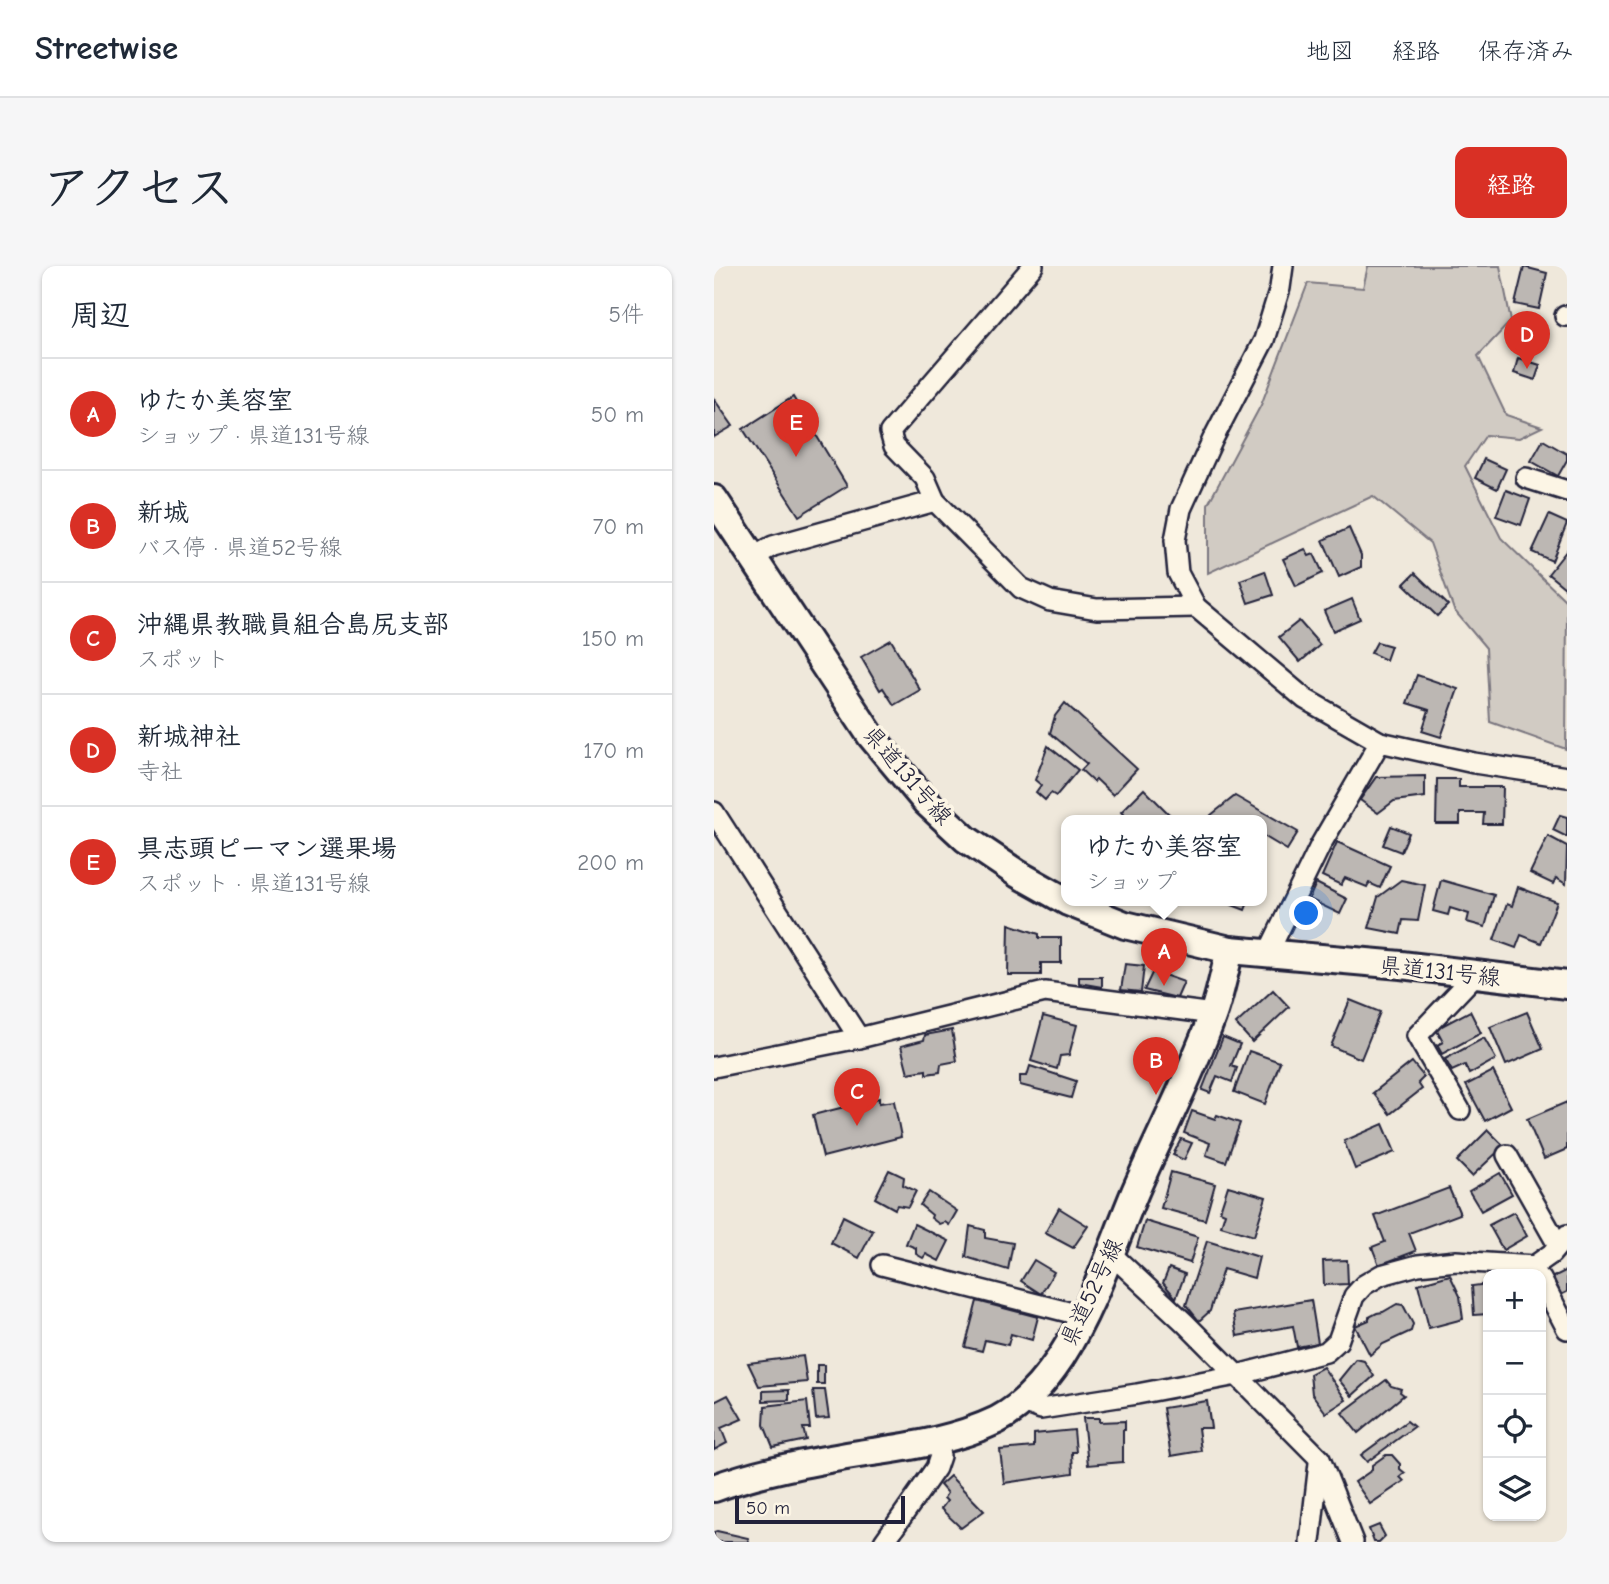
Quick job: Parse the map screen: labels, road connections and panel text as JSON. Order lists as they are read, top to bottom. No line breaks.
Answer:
{"streets":{"main road":["県道131号線","県道52号線"]},"crossings":[["県道131号線","県道52号線"]],"scale_bar":"50 m","page":{"header":"Streetwise","nav":["地図","経路","保存済み"],"title":"アクセス","buttons":"経路","heading":["周辺","5件"],"pins":["D","E","A","B","C"],"list":[{"mark":"A","name":"ゆたか美容室","note":"ショップ · 県道131号線","value":"50 m"},{"mark":"B","name":"新城","note":"バス停 · 県道52号線","value":"70 m"},{"mark":"C","name":"沖縄県教職員組合島尻支部","note":"スポット","value":"150 m"},{"mark":"D","name":"新城神社","note":"寺社","value":"170 m"},{"mark":"E","name":"具志頭ピーマン選果場","note":"スポット · 県道131号線","value":"200 m"}],"popup":["ゆたか美容室","ショップ"],"map_buttons":["+","−"],"scale":"50 m"}}
